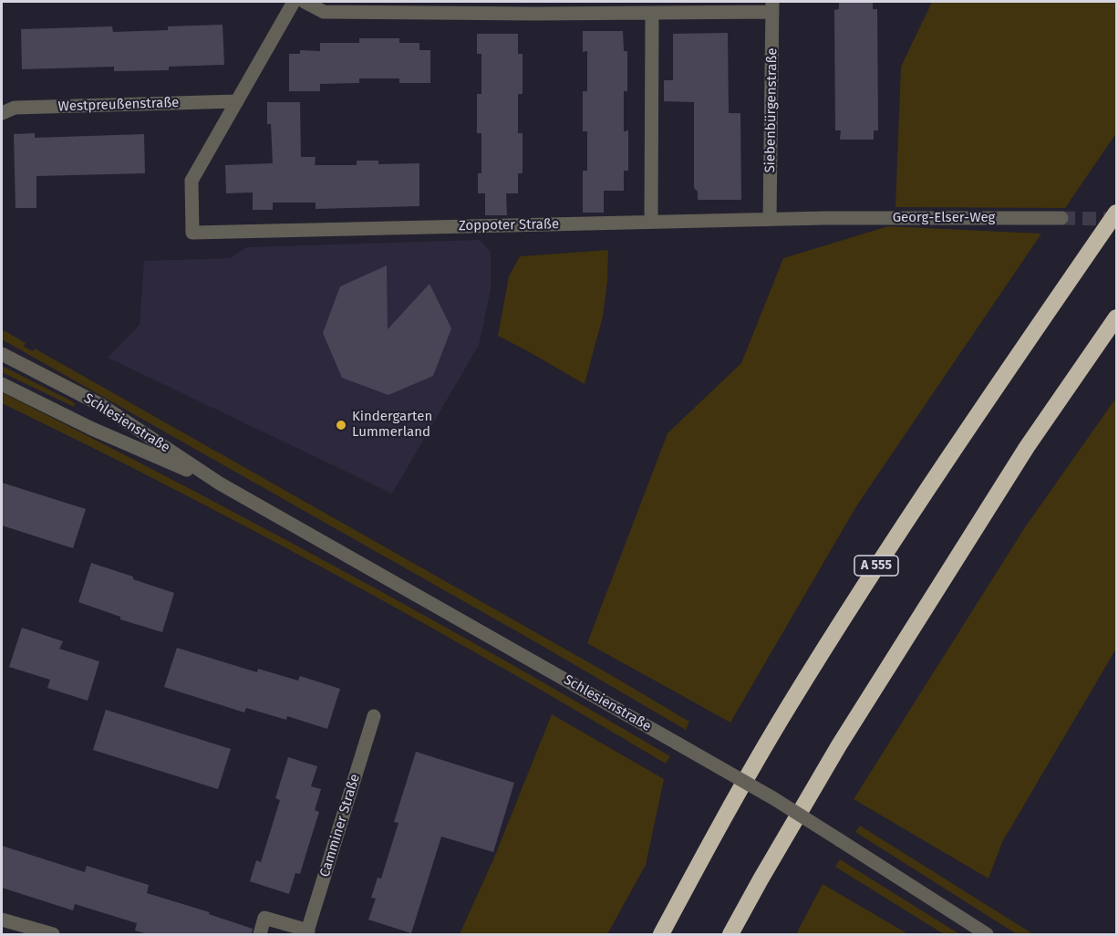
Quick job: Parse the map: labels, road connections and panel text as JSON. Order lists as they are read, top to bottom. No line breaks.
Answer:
{"streets":{"highway":["A 555"],"street":["Westpreußenstraße","Siebenbürgenstraße","Georg-Elser-Weg","Zoppoter Straße","Schlesienstraße","Camminer Straße"]},"crossings":[["Westpreußenstraße","Zoppoter Straße"],["Siebenbürgenstraße","Zoppoter Straße"],["Georg-Elser-Weg","Zoppoter Straße"]],"places":["Kindergarten Lummerland"]}
